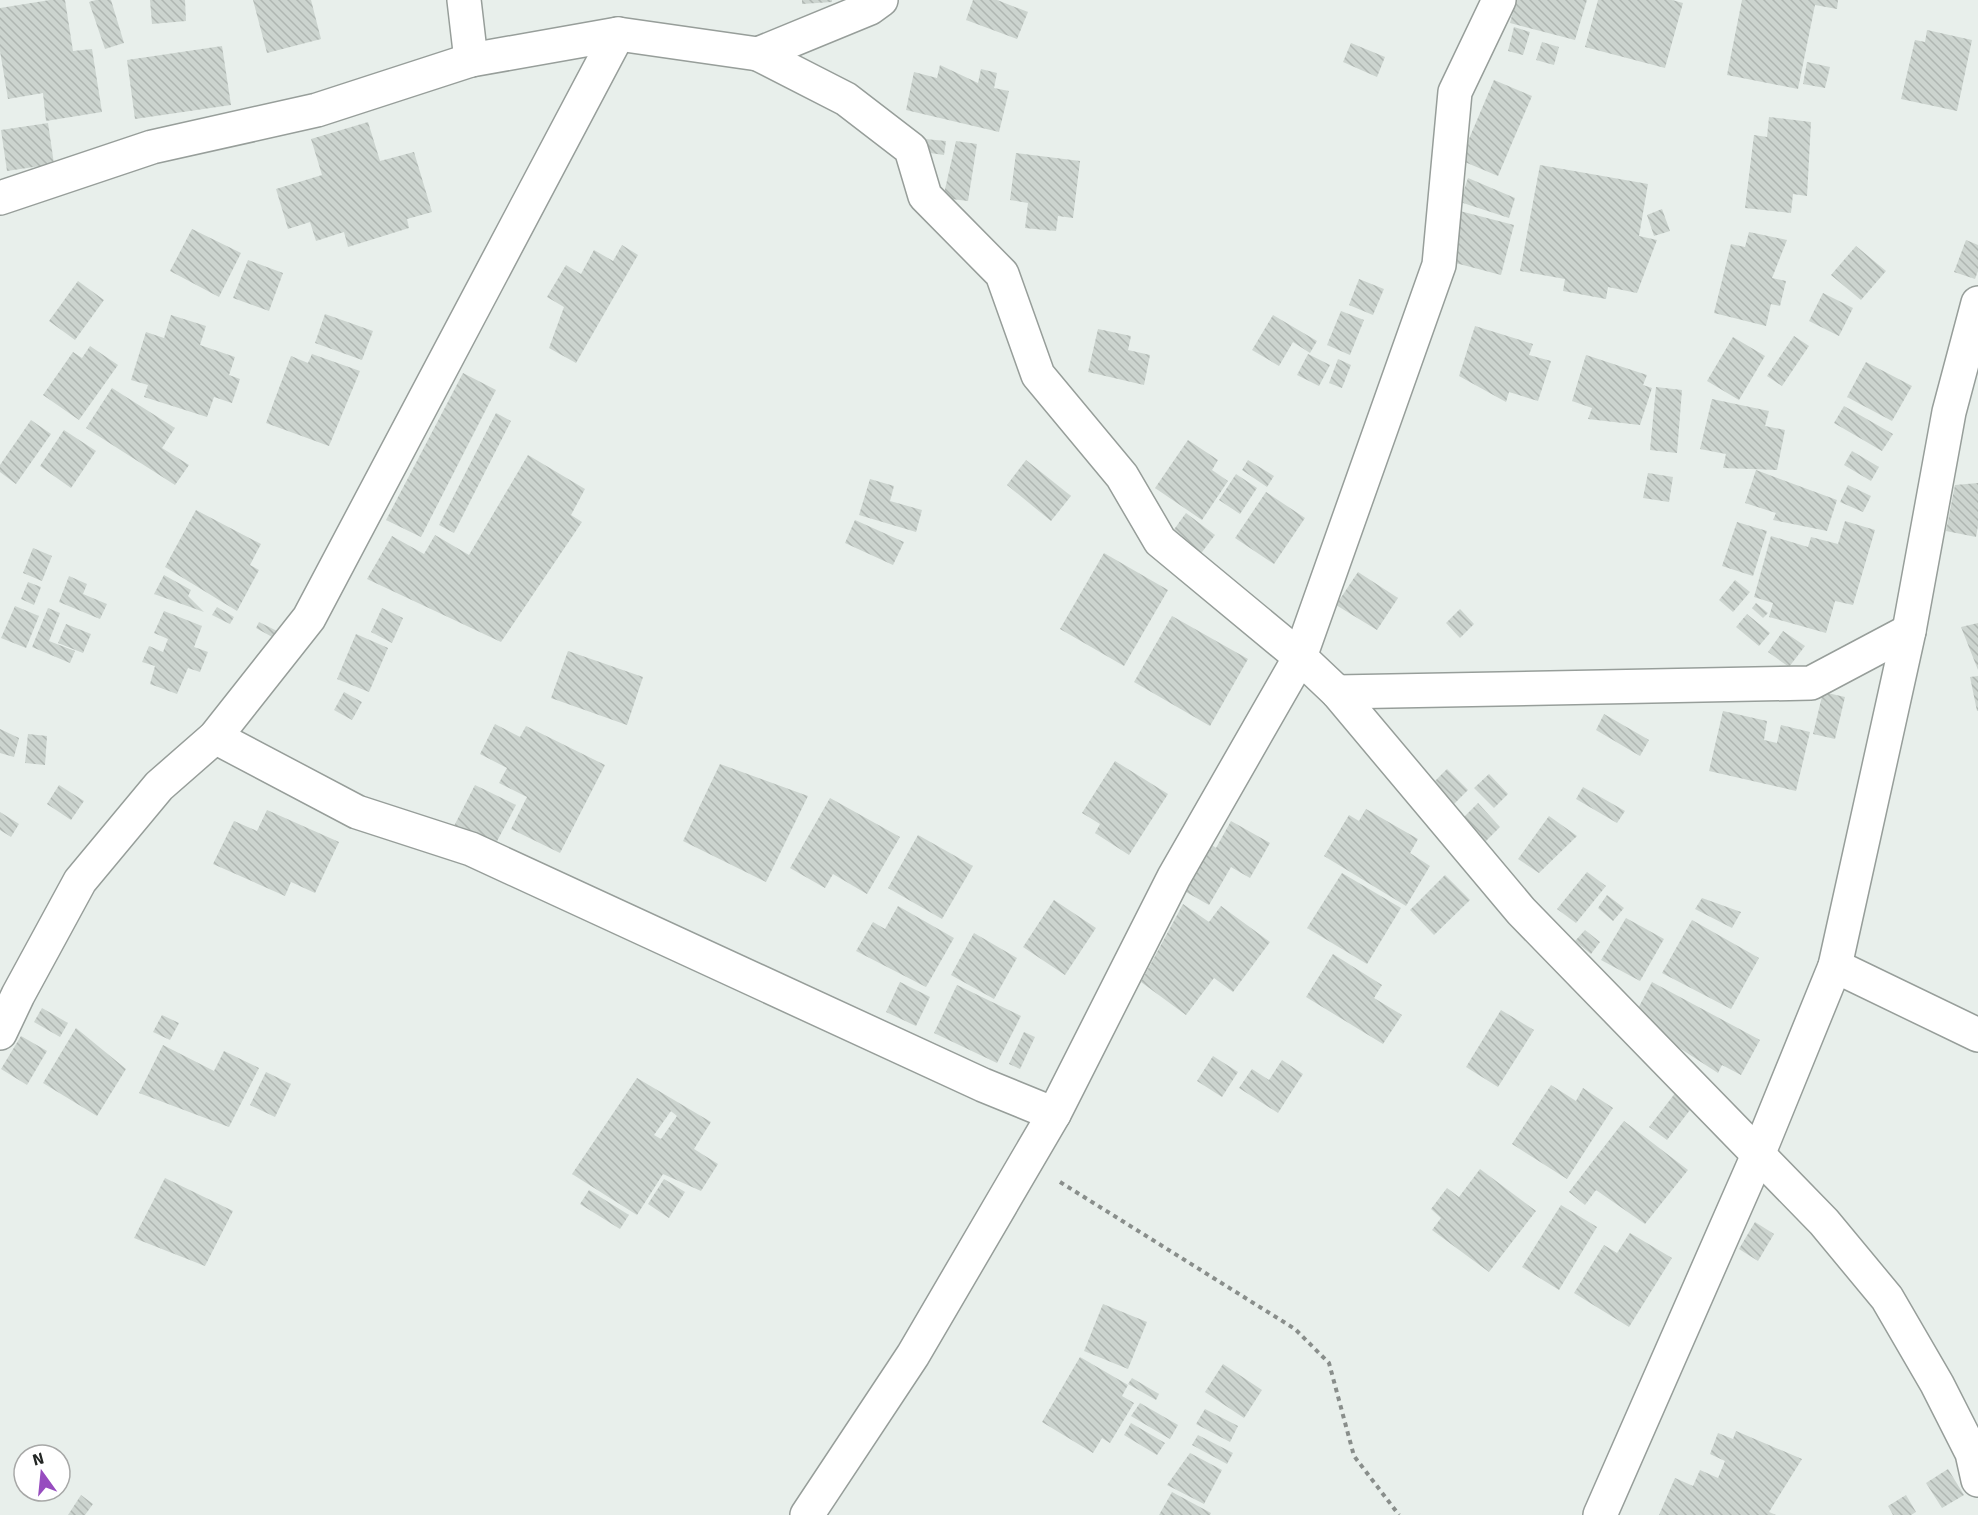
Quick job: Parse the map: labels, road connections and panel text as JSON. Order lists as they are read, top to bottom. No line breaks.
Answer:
{"north":"top"}
